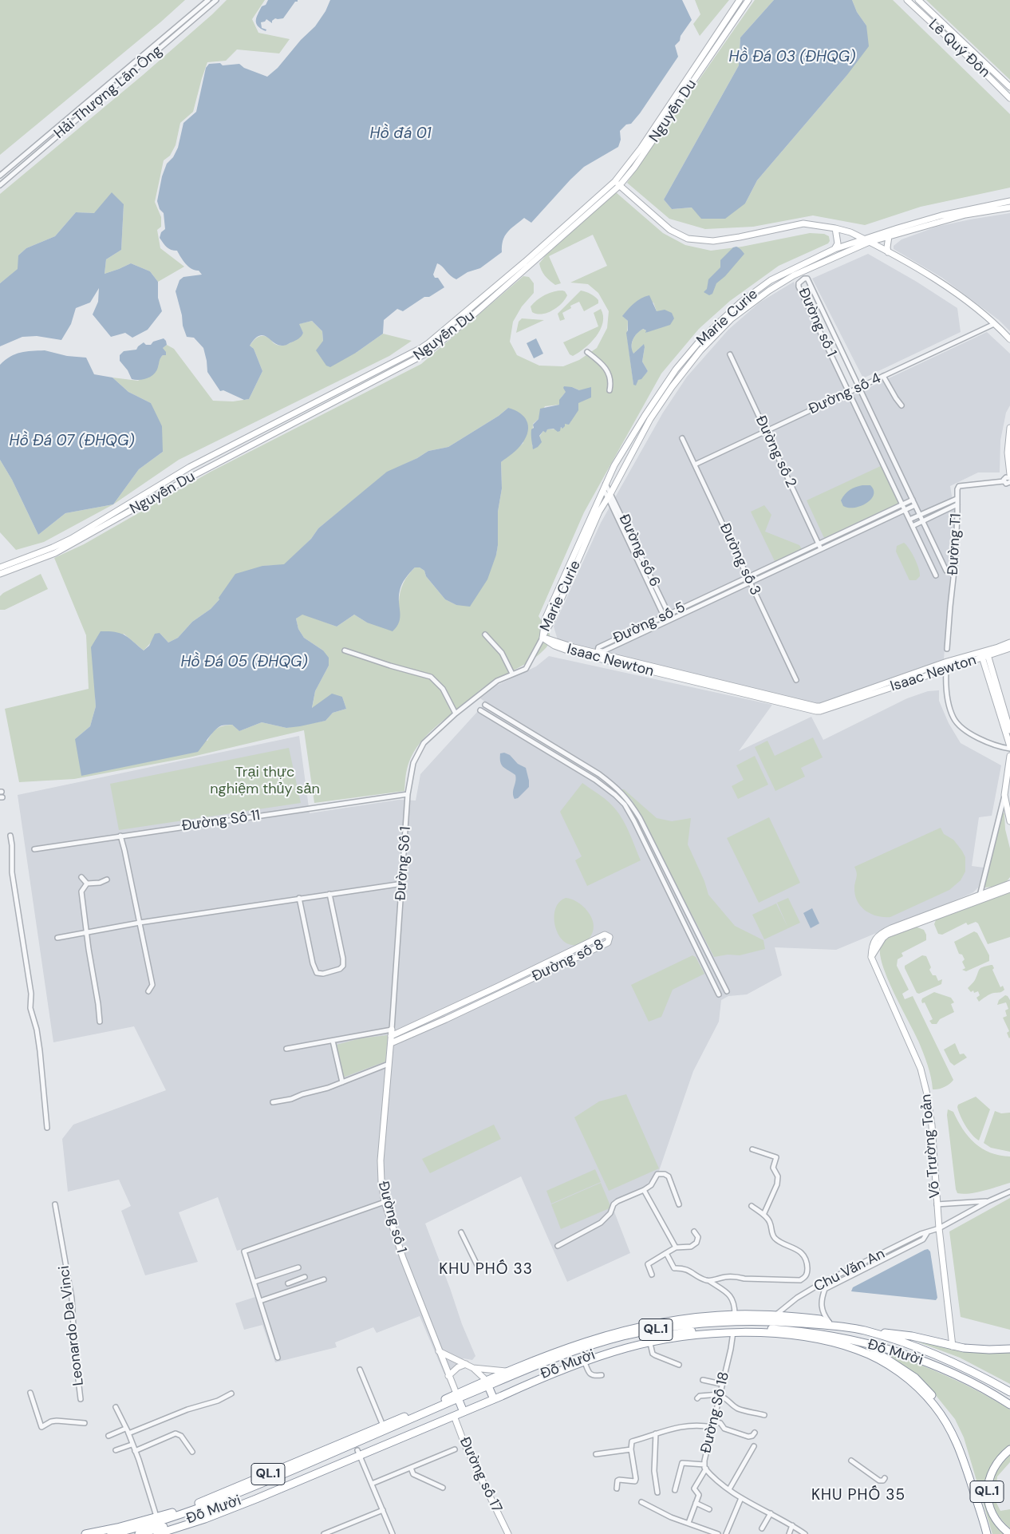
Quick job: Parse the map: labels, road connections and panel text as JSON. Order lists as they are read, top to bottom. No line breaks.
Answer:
{"streets":{"highway":["QL.1","Đỗ Mười"],"street":["Lê Quý Đôn","Hải Thượng Lãn Ông","Nguyễn Du","Marie Curie","Đường số 1","Đường số 4","Đường số 2","Đường T1","Đường số 6","Đường số 3","Đường số 5","Isaac Newton","Đường Số 11","Đường Số 1","Đường số 8","Võ Trường Toản","Chu Văn An","Leonardo Da Vinci","Đường Số 18","Đường số 17"]},"crossings":[["Marie Curie","Đường số 6"],["Marie Curie","Isaac Newton"],["Đường số 1","Đường số 4"],["Đường số 1","Đường số 5"],["Đường số 1","Đường Số 1"],["Đường số 1","Đường số 8"],["Đường số 1","Đỗ Mười"],["Đường số 4","Đường số 2"],["Đường số 4","Đường số 3"],["Đường số 2","Đường số 5"],["Đường số 6","Đường số 5"],["Đường số 3","Đường số 5"],["Đường Số 11","Đường Số 1"],["Đường Số 1","Đường số 8"],["Võ Trường Toản","Chu Văn An"],["Võ Trường Toản","QL.1"],["Chu Văn An","Đỗ Mười"],["QL.1","Đỗ Mười"],["Đỗ Mười","Đường Số 18"],["Đỗ Mười","Đường số 17"]],"districts":["KHU PHỐ 33","KHU PHỐ 35"],"water":["Hồ Đá 03 (ĐHQG)","Hồ đá 01","Hồ Đá 07 (ĐHQG)","Hồ Đá 05 (ĐHQG)"],"parks":["Trại thực nghiệm thủy sản"]}
